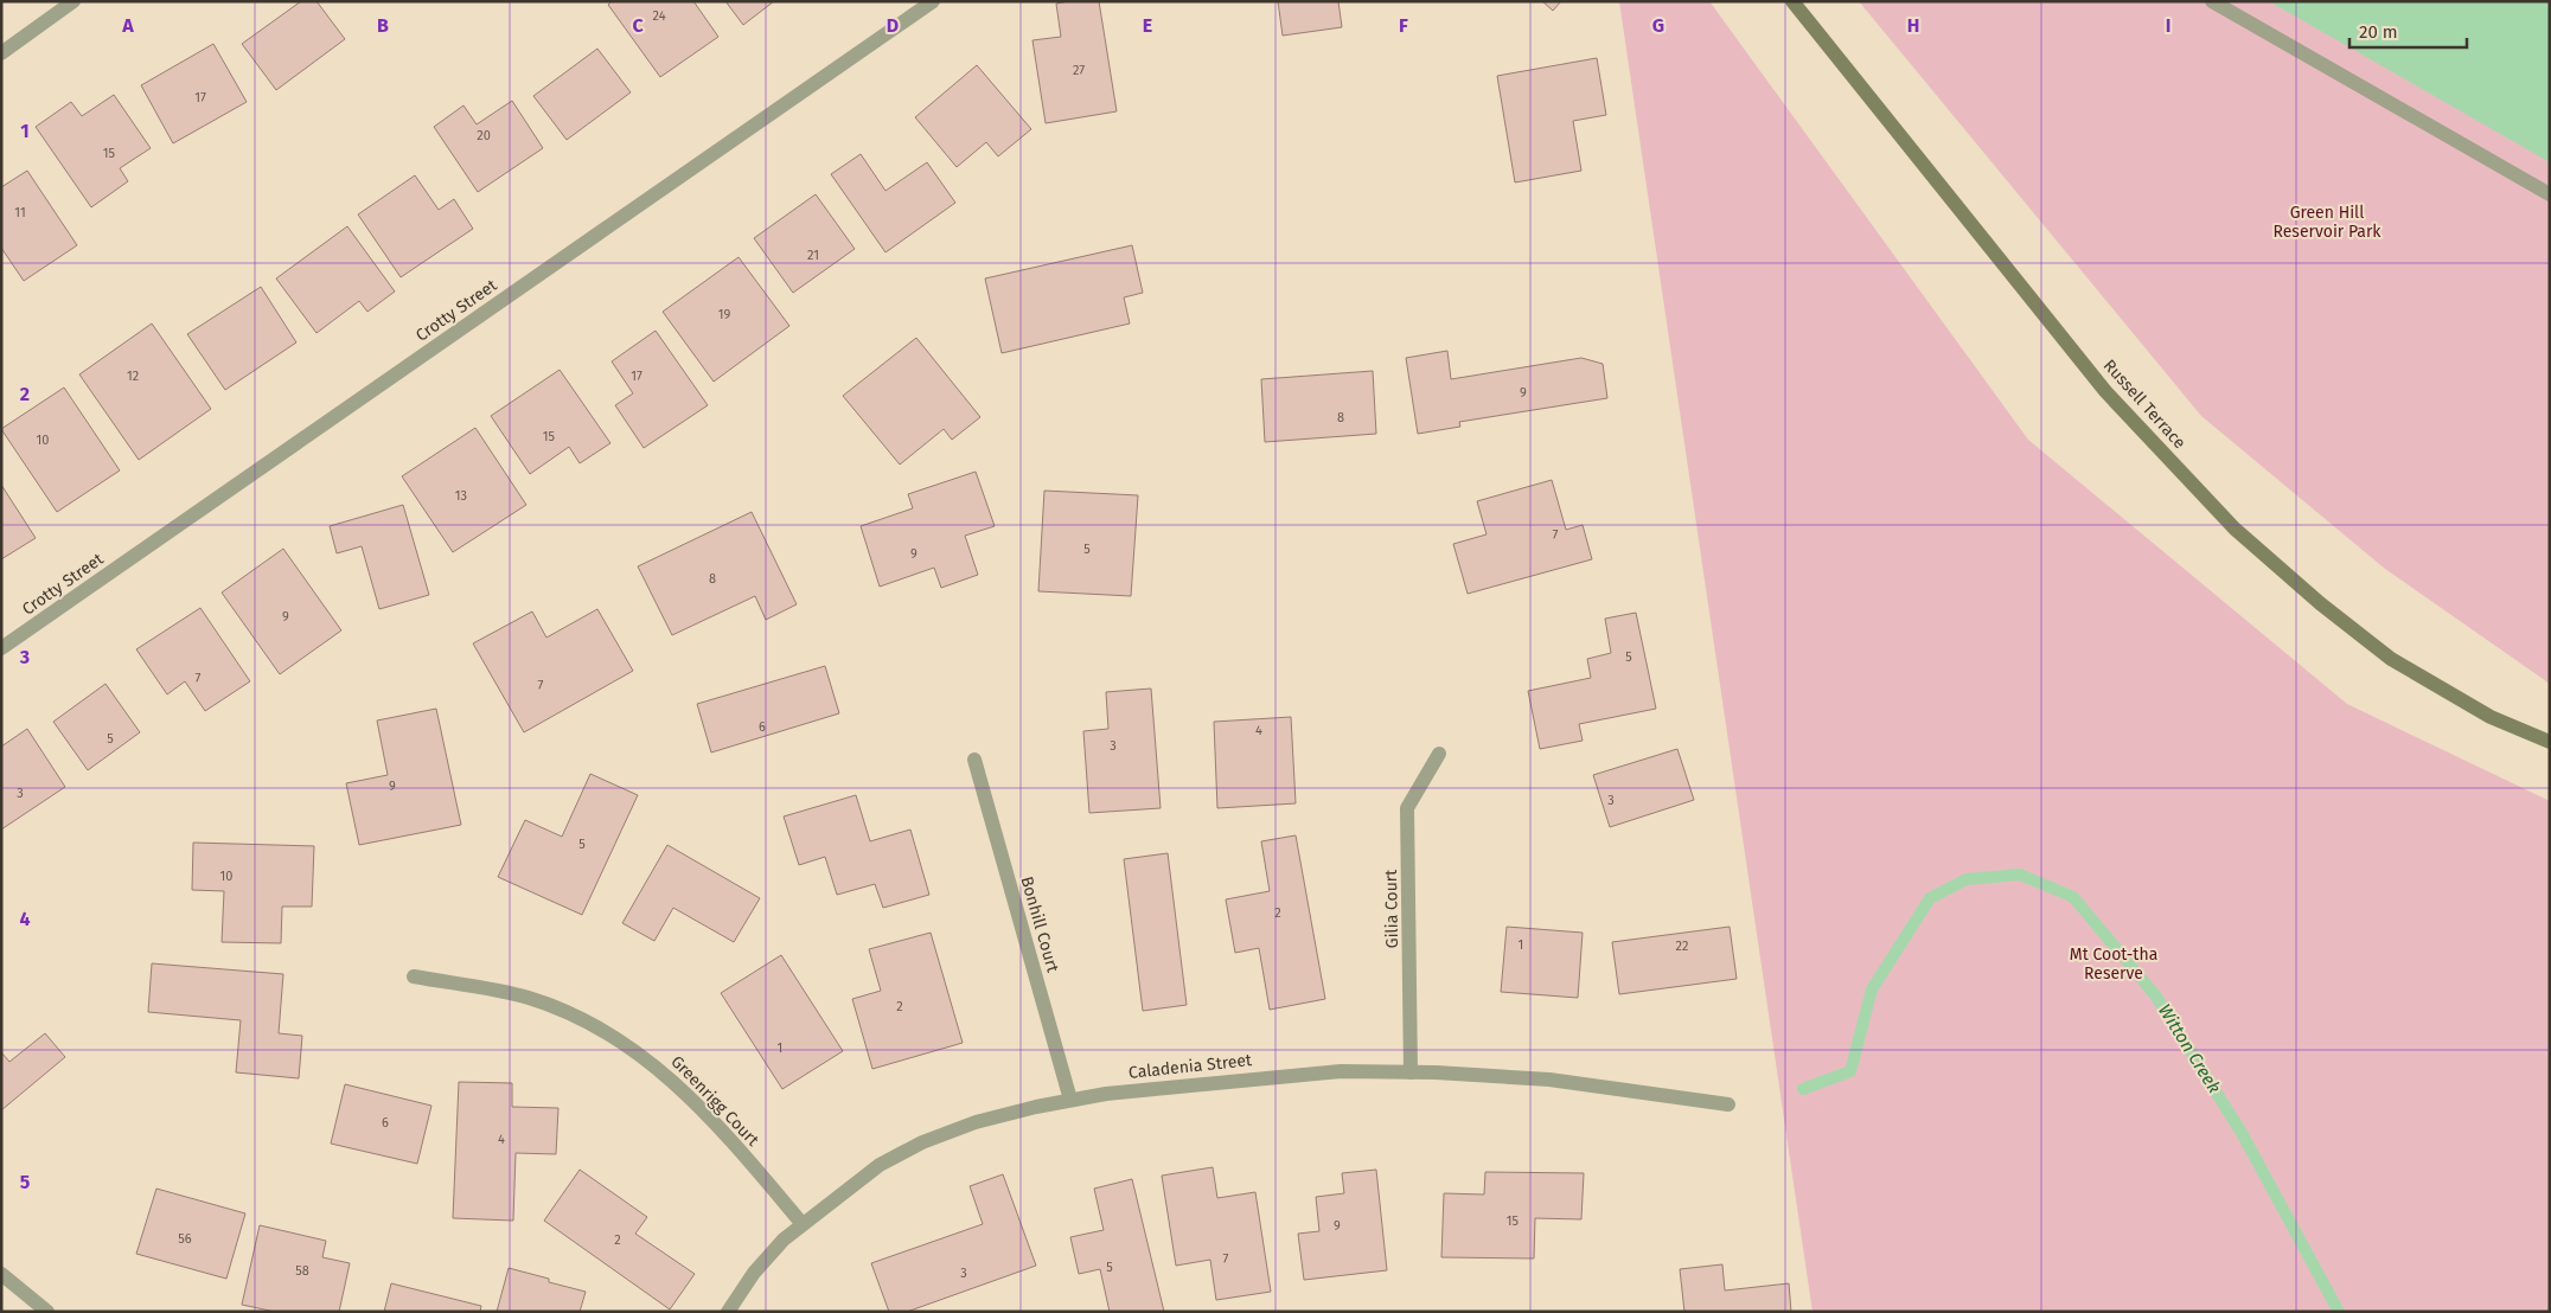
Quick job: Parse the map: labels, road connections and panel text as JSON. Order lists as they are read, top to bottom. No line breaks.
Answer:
{"streets":{"main road":["Russell Terrace"],"street":["Crotty Street","Gilia Court","Bonhill Court","Caladenia Street","Greenrigg Court"]},"crossings":[["Gilia Court","Caladenia Street"],["Bonhill Court","Caladenia Street"],["Caladenia Street","Greenrigg Court"]],"water":["Witton Creek"],"parks":["Green Hill Reservoir Park","Mt Coot-tha Reserve"],"house_numbers":["24","27","17","20","15","11","21","19","12","17","9","8","15","10","13","7","5","9","8","9","5","7","7","6","4","5","3","9","3","3","5","10","2","1","22","2","1","6","4","15","9","56","2","7","5","58","3"],"scale_bar":"20 m","grid":{"columns":["A","B","C","D","E","F","G","H","I"],"rows":["1","2","3","4","5"]}}
